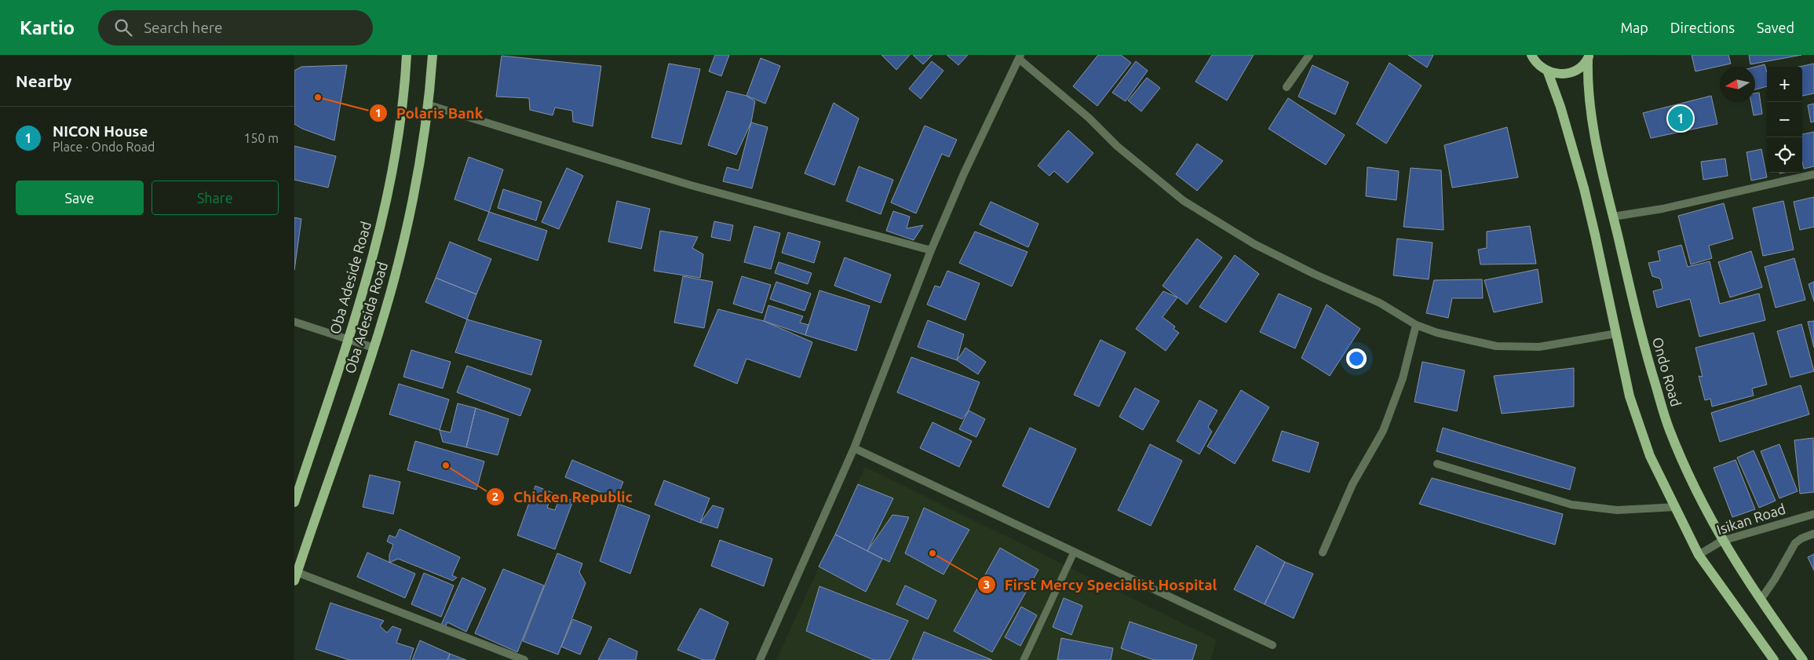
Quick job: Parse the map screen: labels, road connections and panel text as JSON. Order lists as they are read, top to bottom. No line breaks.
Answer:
{"streets":{"main road":["Oba Adeside Road","Oba Adesida Road","Ondo Road"],"street":["Isikan Road"]},"crossings":[["Ondo Road","Isikan Road"]],"places":["Polaris Bank","Chicken Republic","First Mercy Specialist Hospital"],"north":"left","page":{"header":"Kartio","search":"Search here","nav":["Map","Directions","Saved"],"heading":"Nearby","map_buttons":["+","−"],"pins":"1","list":[{"mark":"1","name":"NICON House","note":"Place · Ondo Road","value":"150 m"}],"buttons":["Save","Share"]}}
